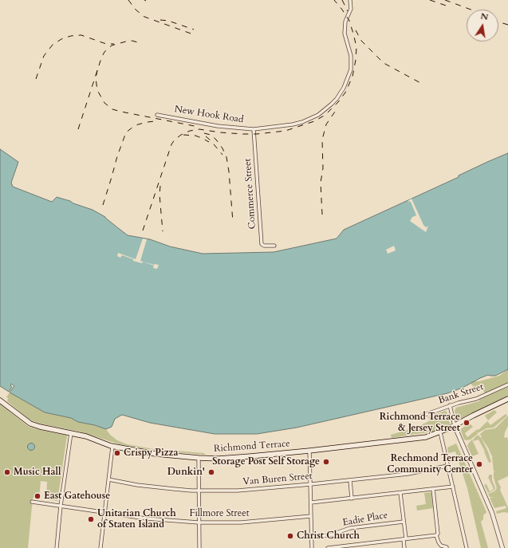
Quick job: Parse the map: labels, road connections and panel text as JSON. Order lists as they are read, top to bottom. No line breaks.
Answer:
{"streets":{"main road":["Richmond Terrace"],"street":["New Hook Road","Commerce Street","Bank Street","Van Buren Street","Fillmore Street","Eadie Place"]},"crossings":[["New Hook Road","Commerce Street"]],"places":["Richmond Terrace & Jersey Street","Crispy Pizza","Storage Post Self Storage","Rechmond Terrace Community Center","Music Hall","Dunkin'","East Gatehouse","Unitarian Church of Staten Island","Christ Church"],"north":"top"}
